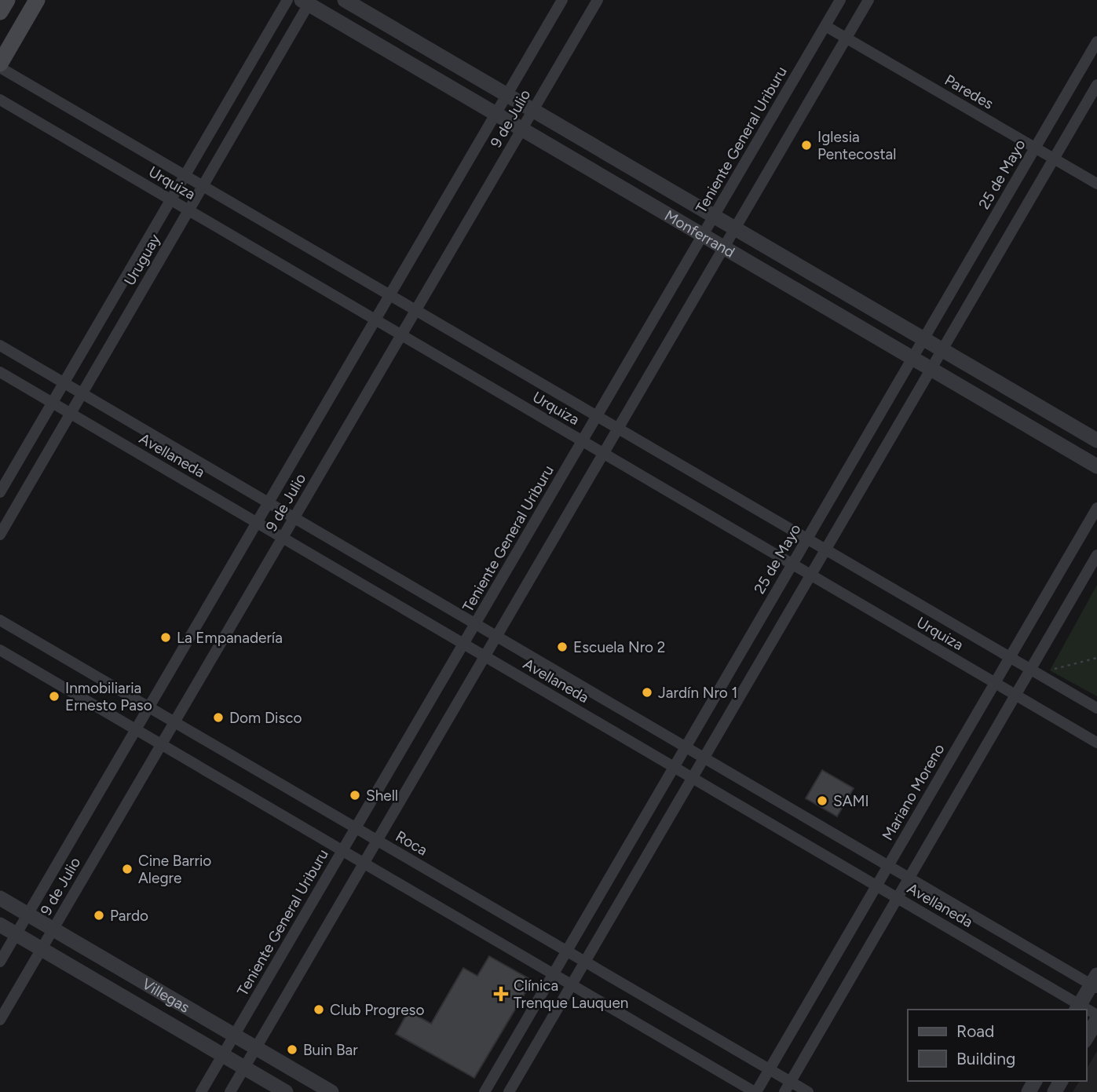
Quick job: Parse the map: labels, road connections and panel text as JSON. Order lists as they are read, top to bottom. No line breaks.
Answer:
{"streets":{"street":["Paredes","9 de Julio","Teniente General Uriburu","25 de Mayo","Urquiza","Monferrand","Uruguay","Avellaneda","Mariano Moreno","Roca","Villegas"]},"crossings":[["Paredes","Teniente General Uriburu"],["Paredes","25 de Mayo"],["9 de Julio","Urquiza"],["9 de Julio","Monferrand"],["9 de Julio","Avellaneda"],["9 de Julio","Roca"],["9 de Julio","Villegas"],["Teniente General Uriburu","Urquiza"],["Teniente General Uriburu","Monferrand"],["Teniente General Uriburu","Avellaneda"],["Teniente General Uriburu","Roca"],["Teniente General Uriburu","Villegas"],["25 de Mayo","Urquiza"],["25 de Mayo","Monferrand"],["25 de Mayo","Avellaneda"],["25 de Mayo","Roca"],["Urquiza","Uruguay"],["Urquiza","Mariano Moreno"],["Monferrand","Uruguay"],["Uruguay","Avellaneda"],["Avellaneda","Mariano Moreno"],["Mariano Moreno","Roca"]],"places":{"other":["Iglesia Pentecostal","La Empanadería","Escuela Nro 2","Jardín Nro 1","Inmobiliaria Ernesto Paso","Dom Disco","Shell","SAMI","Cine Barrio Alegre","Pardo","Club Progreso","Buin Bar"],"health":["Clínica Trenque Lauquen"]},"legend":["Road","Building"]}
